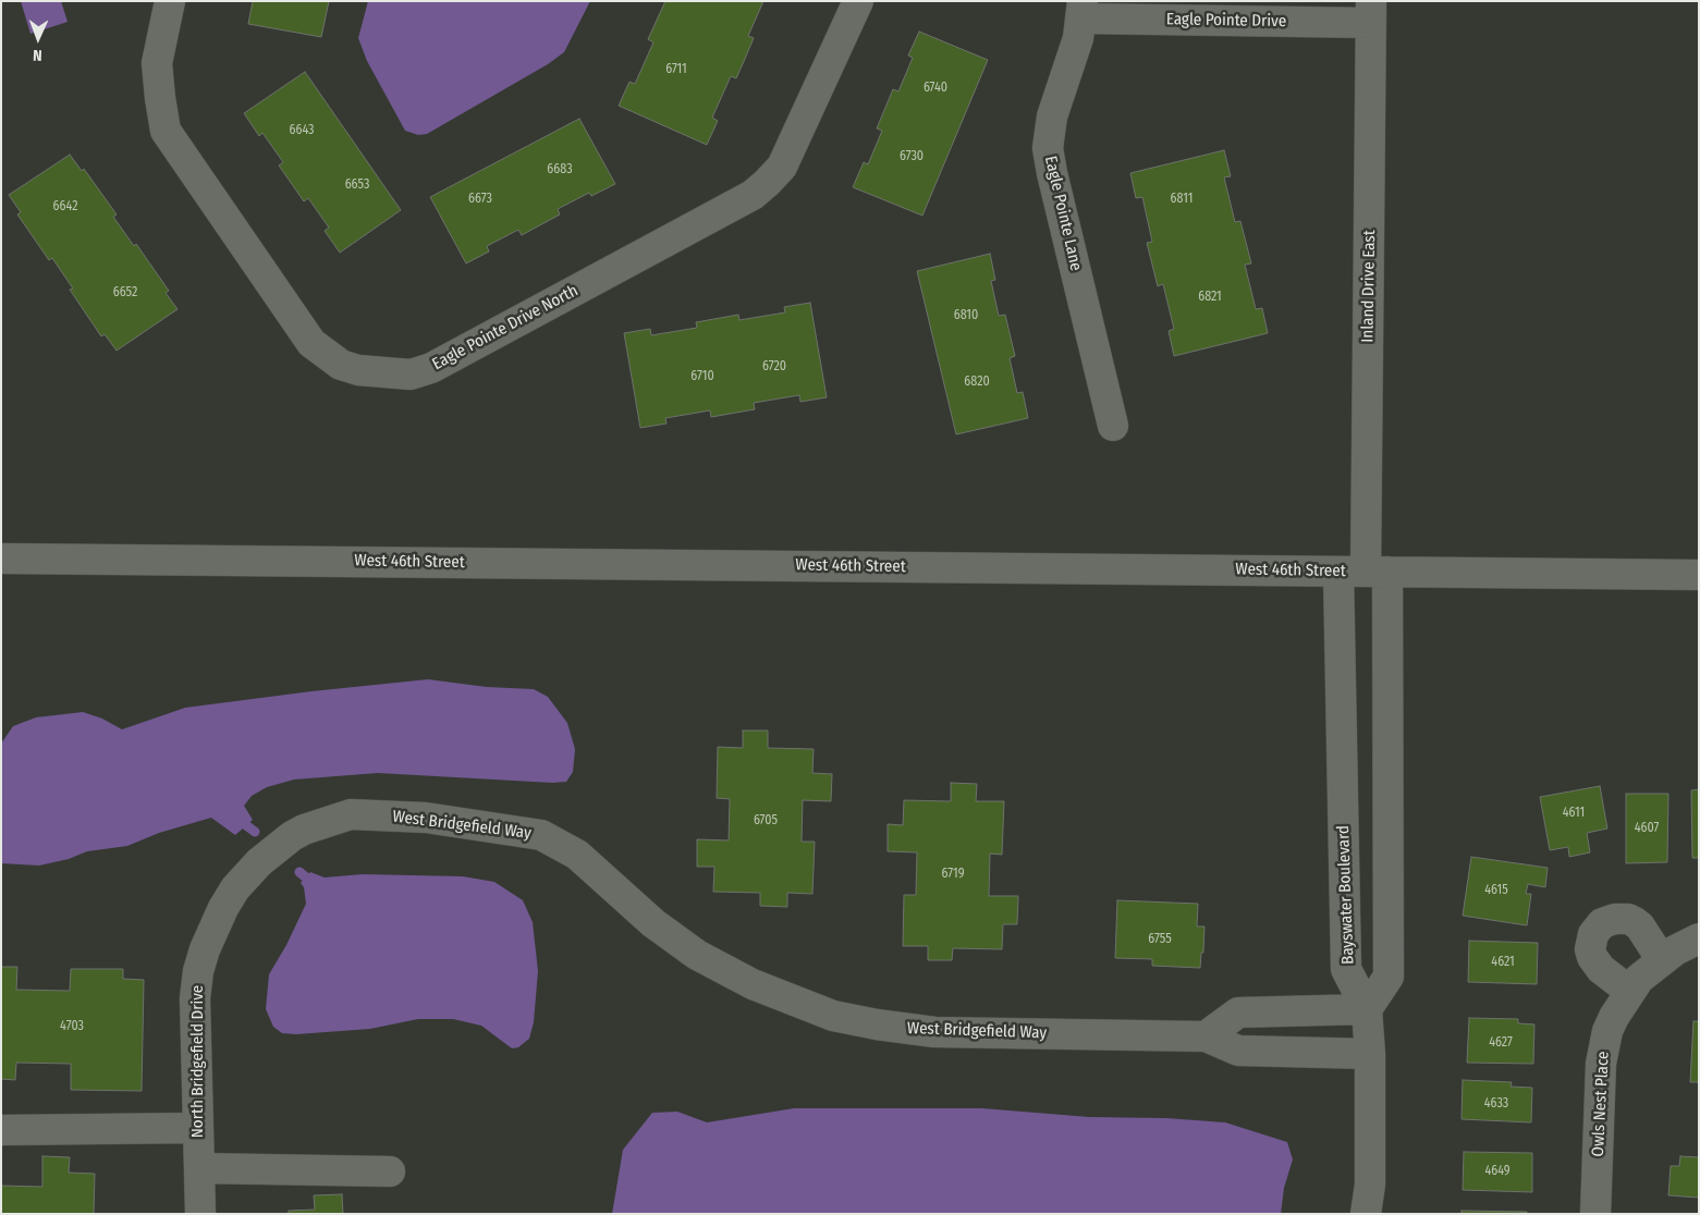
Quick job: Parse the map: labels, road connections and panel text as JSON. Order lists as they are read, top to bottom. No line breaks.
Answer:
{"streets":{"street":["Eagle Pointe Drive","Eagle Pointe Lane","Inland Drive East","Eagle Pointe Drive North","West 46th Street","West Bridgefield Way","Bayswater Boulevard","North Bridgefield Drive","Owls Nest Place"]},"crossings":[["Eagle Pointe Drive","Eagle Pointe Lane"],["Eagle Pointe Drive","Inland Drive East"],["Inland Drive East","West 46th Street"],["Inland Drive East","Bayswater Boulevard"],["West 46th Street","Bayswater Boulevard"],["West Bridgefield Way","Bayswater Boulevard"],["West Bridgefield Way","North Bridgefield Drive"]],"house_numbers":["6711","6740","6643","6730","6683","6653","6673","6811","6642","6652","6821","6810","6720","6710","6820","4611","6705","4607","6719","4615","6755","4621","4703","4627","4633","4649"],"north":"bottom"}
